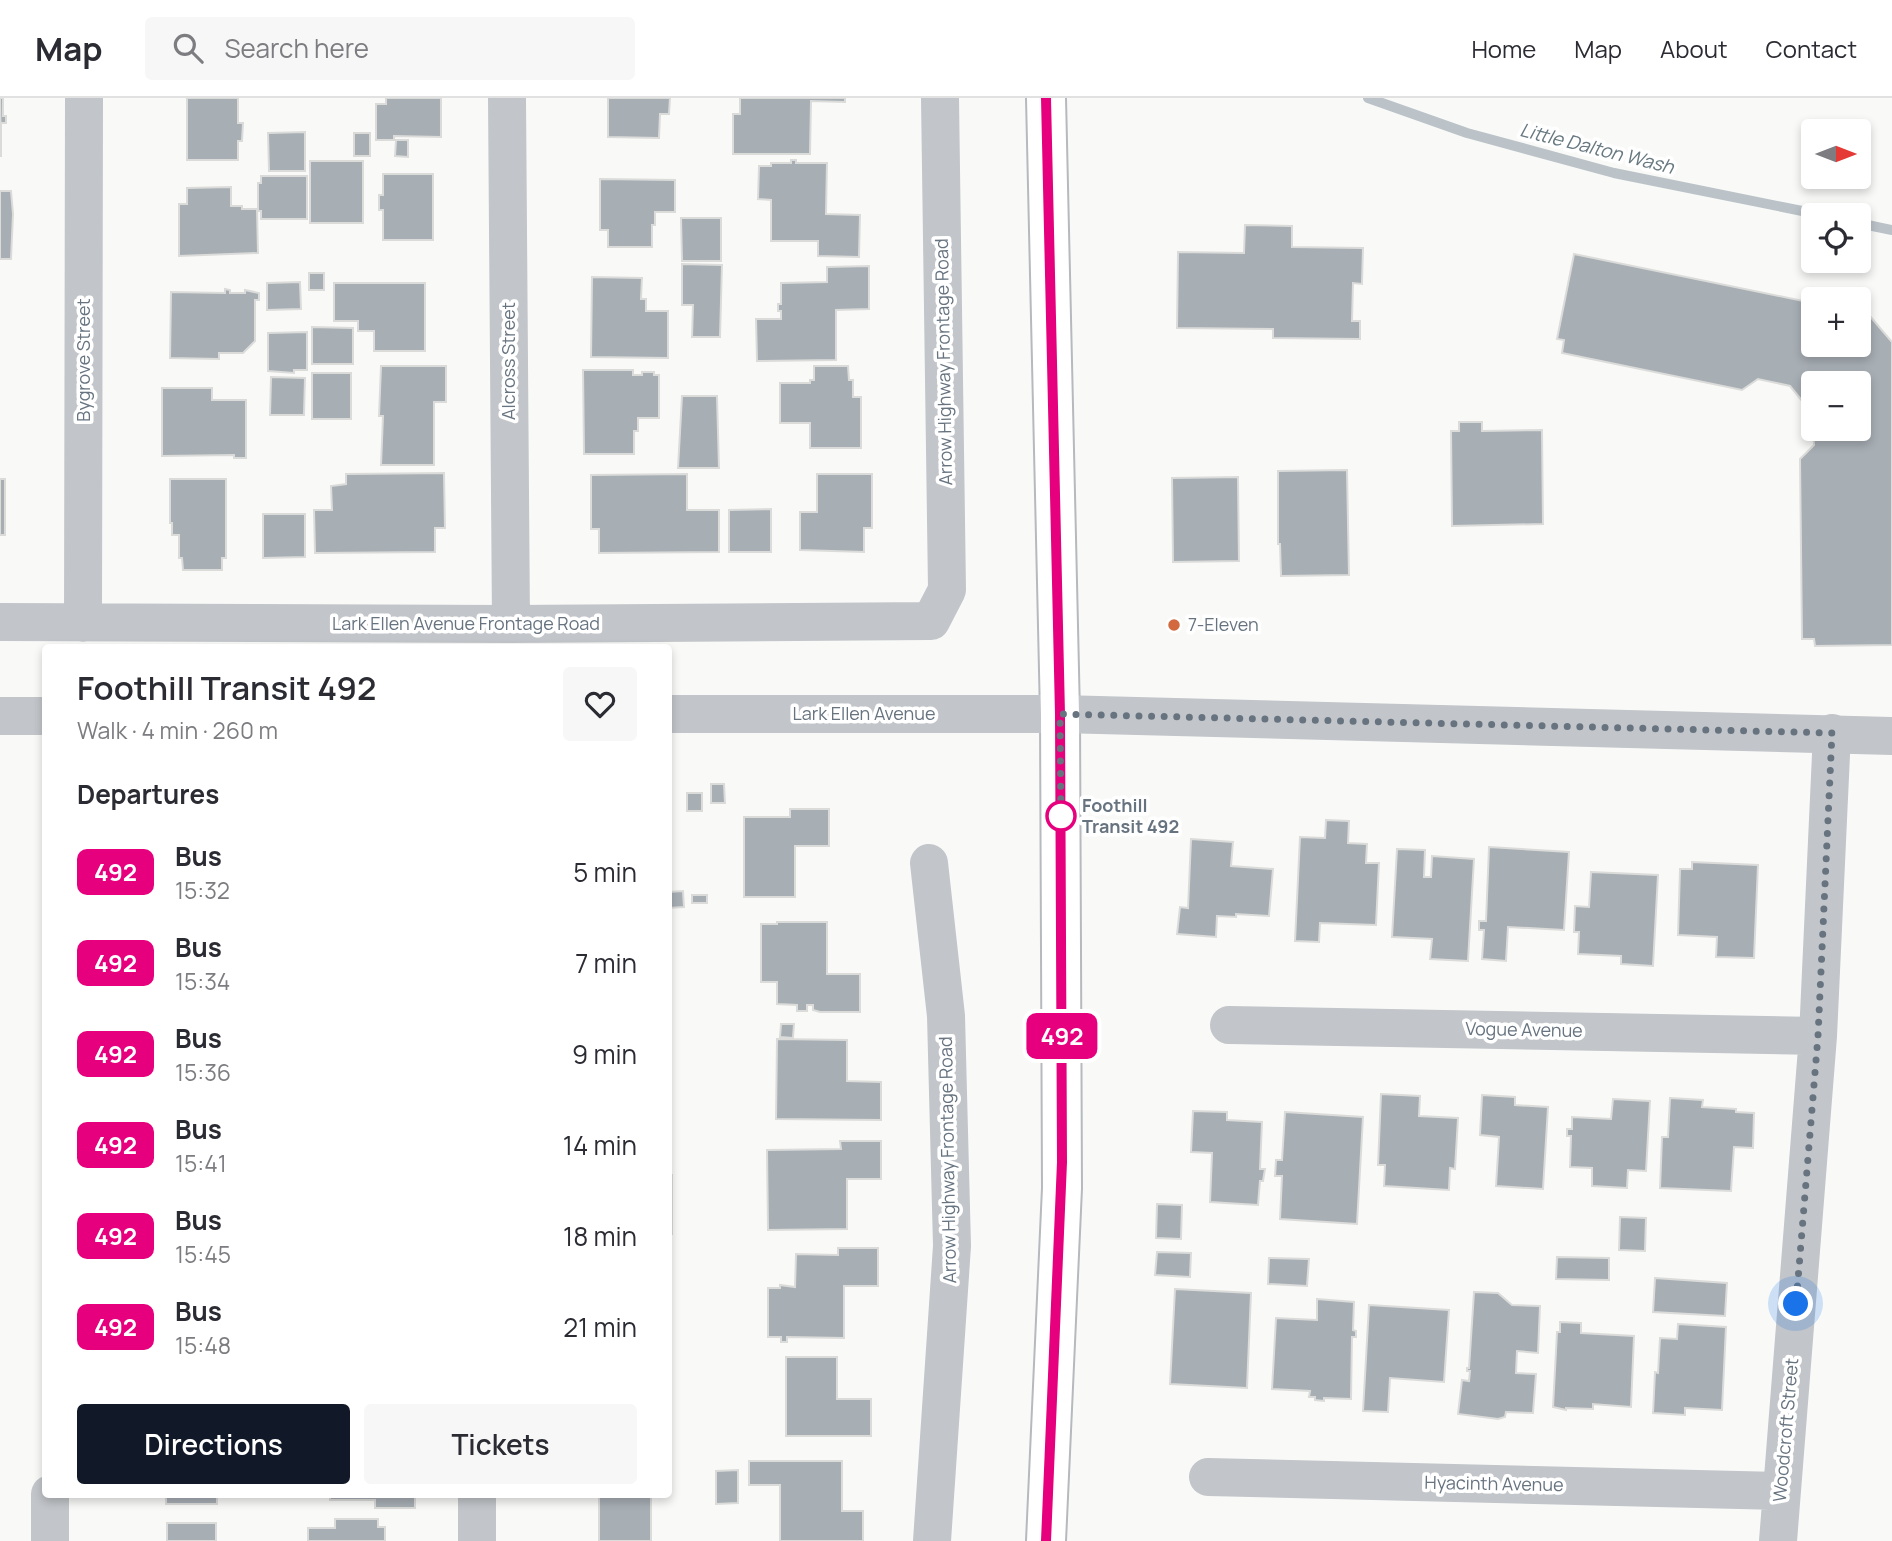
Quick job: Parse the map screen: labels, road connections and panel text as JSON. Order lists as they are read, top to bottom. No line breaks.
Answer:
{"streets":{"street":["Bygrove Street","Alcross Street","Arrow Highway Frontage Road","Lark Ellen Avenue Frontage Road","Lark Ellen Avenue","Vogue Avenue","Woodcroft Street","Hyacinth Avenue"]},"crossings":[["Bygrove Street","Lark Ellen Avenue Frontage Road"],["Alcross Street","Lark Ellen Avenue Frontage Road"],["Arrow Highway Frontage Road","Lark Ellen Avenue Frontage Road"],["Lark Ellen Avenue","Woodcroft Street"],["Vogue Avenue","Woodcroft Street"],["Woodcroft Street","Hyacinth Avenue"]],"water":["Little Dalton Wash"],"places":["7-Eleven","Foothill Transit 492"],"lines":["bus line 492"],"north":"right","page":{"header":"Map","search":"Search here","nav":["Home","Map","About","Contact"],"on_map":"492","map_buttons":["+","−"],"heading":[["Foothill Transit 492","Walk · 4 min · 260 m"],"Departures"],"list":[{"mark":"492","name":"Bus","note":"15:32","value":"5 min"},{"mark":"492","name":"Bus","note":"15:34","value":"7 min"},{"mark":"492","name":"Bus","note":"15:36","value":"9 min"},{"mark":"492","name":"Bus","note":"15:41","value":"14 min"},{"mark":"492","name":"Bus","note":"15:45","value":"18 min"},{"mark":"492","name":"Bus","note":"15:48","value":"21 min"}],"buttons":["Directions","Tickets"]}}
